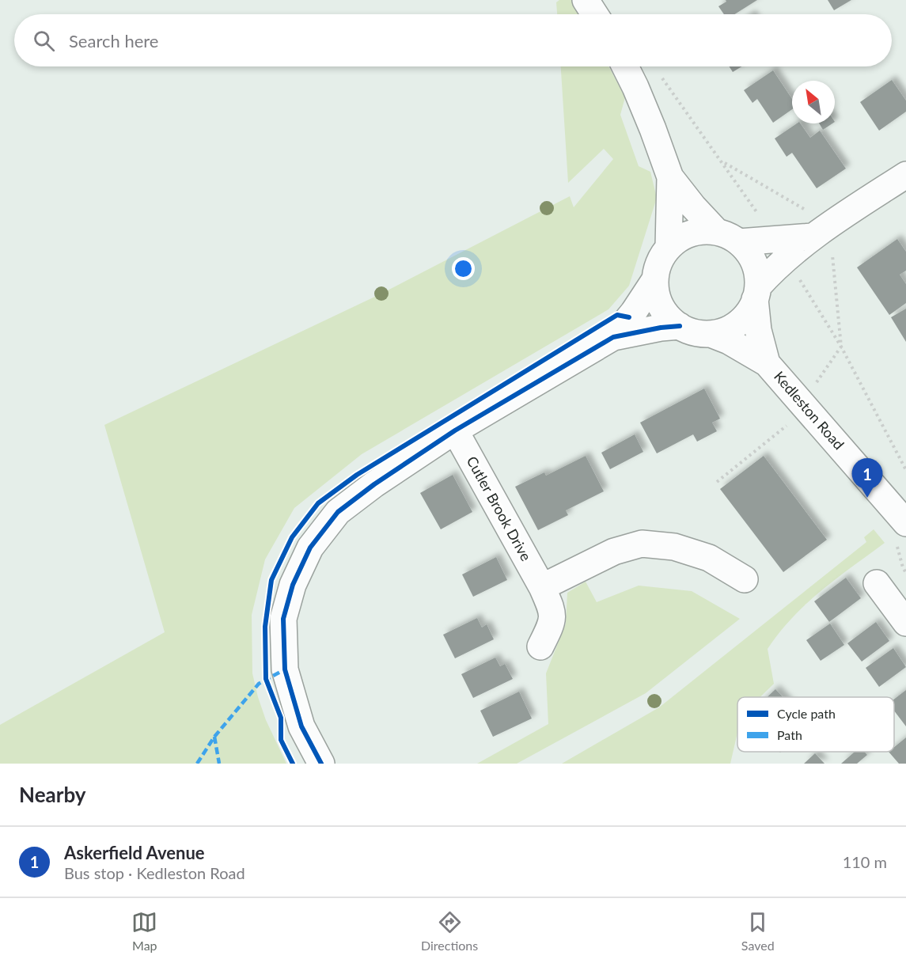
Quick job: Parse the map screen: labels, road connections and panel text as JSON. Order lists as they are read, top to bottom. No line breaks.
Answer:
{"streets":{"street":["Kedleston Road","Cutler Brook Drive"]},"legend":["Cycle path","Path"],"north":"top left","page":{"search":"Search here","pins":"1","heading":"Nearby","list":[{"mark":"1","name":"Askerfield Avenue","note":"Bus stop · Kedleston Road","value":"110 m"}],"nav":["Map","Directions","Saved"]}}
